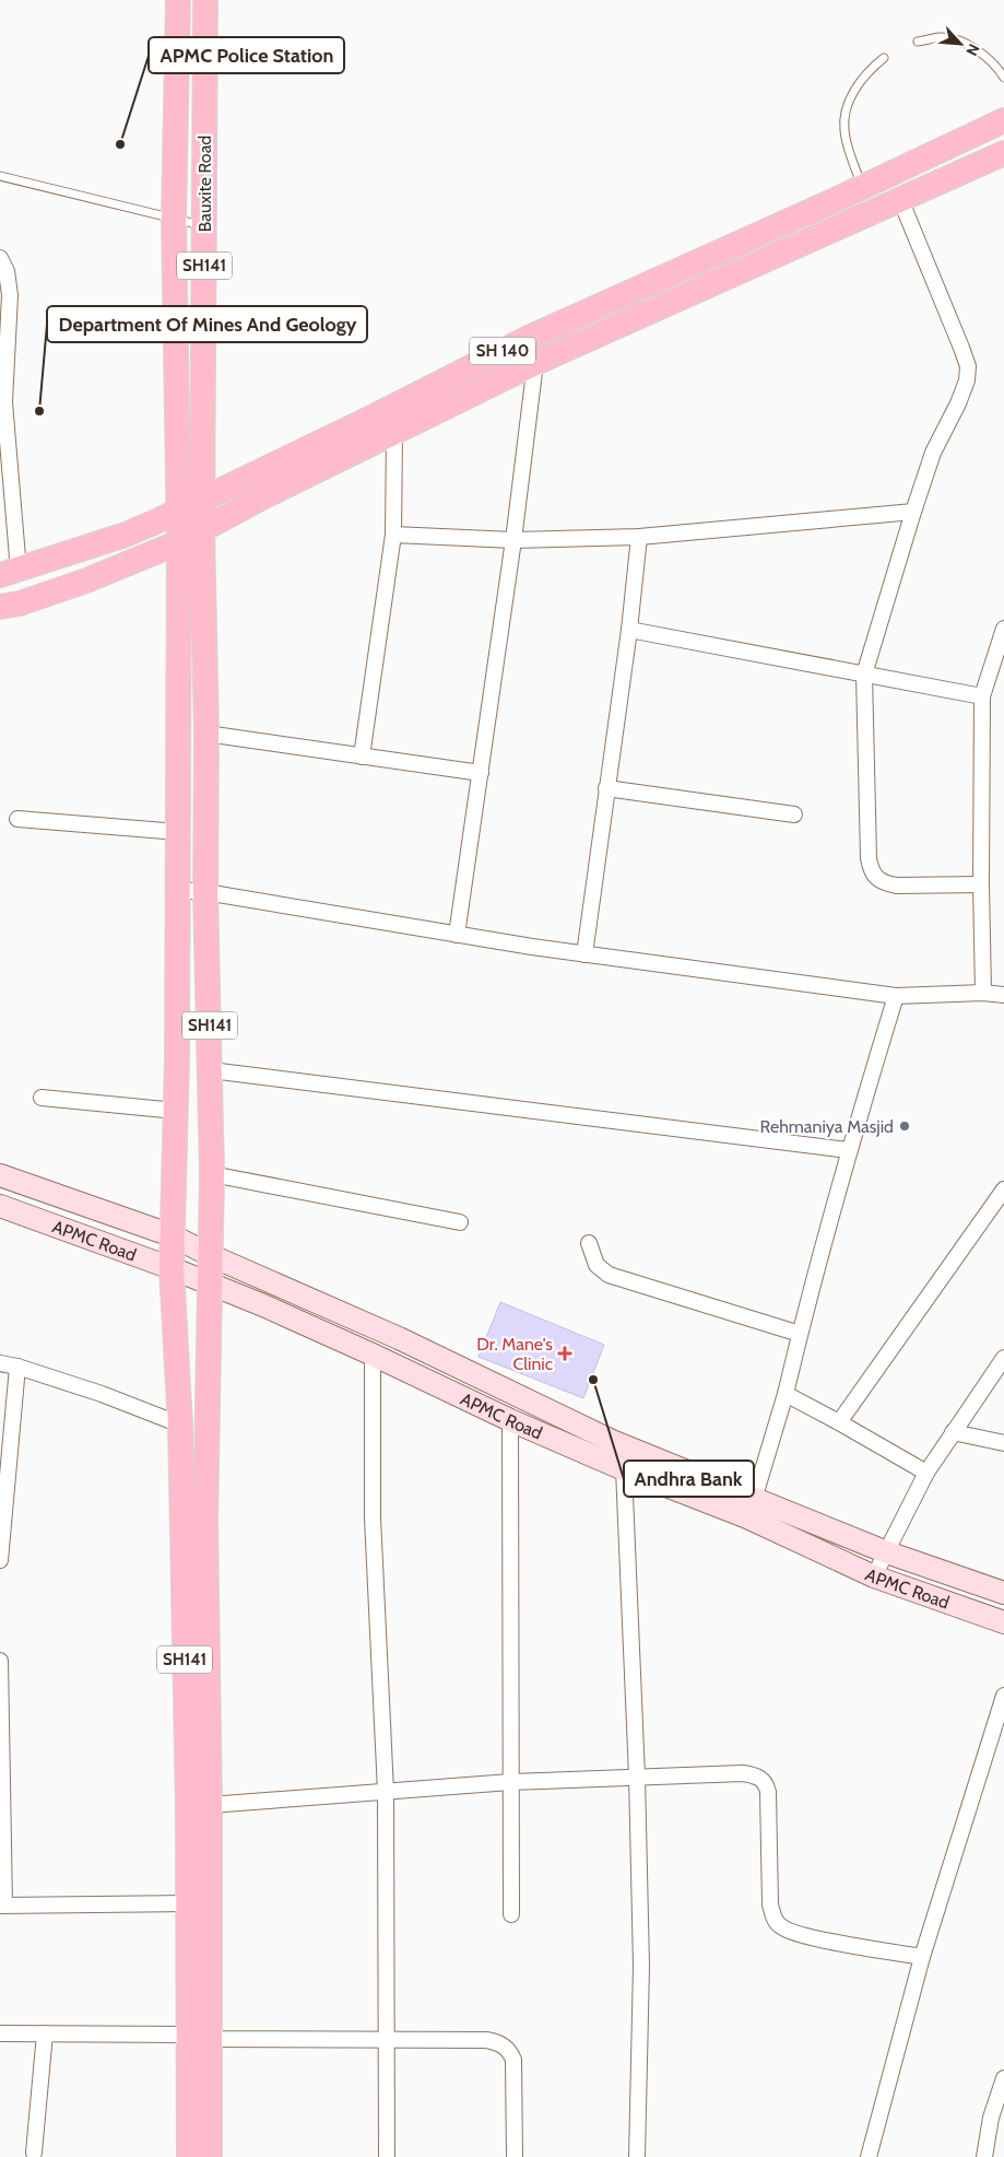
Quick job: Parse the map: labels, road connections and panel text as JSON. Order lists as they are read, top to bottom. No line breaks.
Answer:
{"streets":{"main road":["Bauxite Road","SH141","SH 140"],"street":["APMC Road"]},"crossings":[["Bauxite Road","SH141"],["Bauxite Road","SH 140"],["SH141","SH 140"],["SH141","APMC Road"]],"places":{"other":["APMC Police Station","Department Of Mines And Geology","Rehmaniya Masjid","Andhra Bank"],"health":["Dr. Mane's Clinic"]},"north":"bottom right"}
